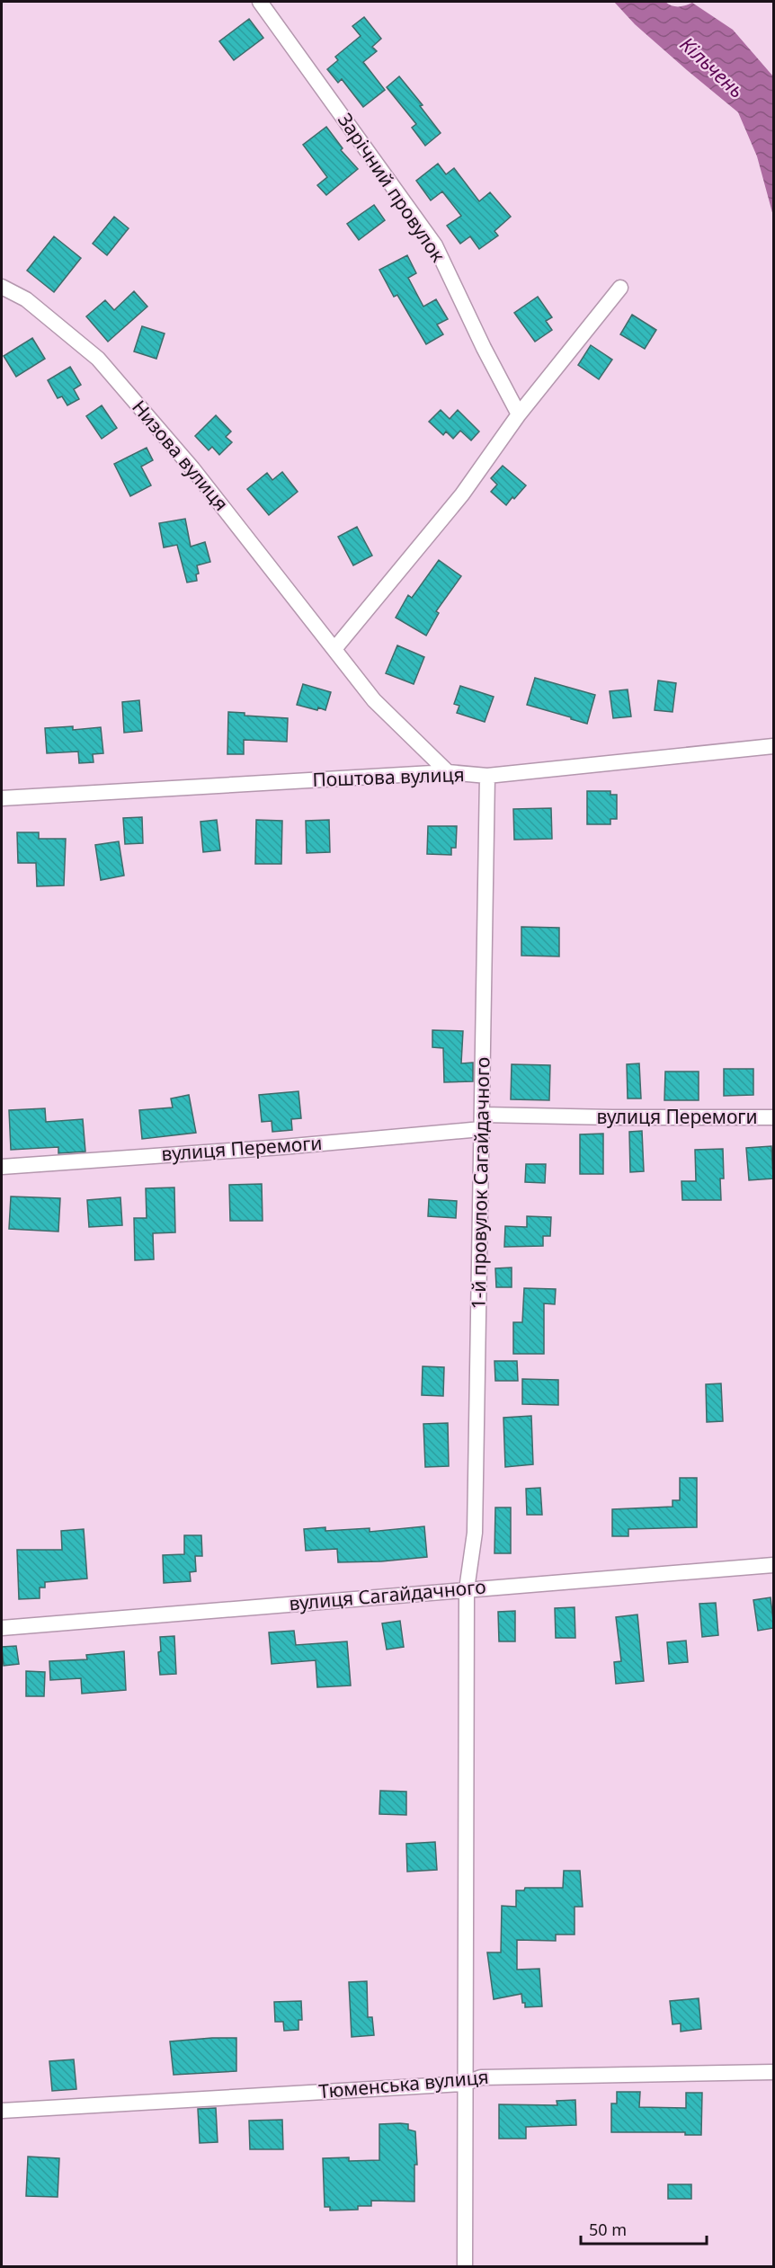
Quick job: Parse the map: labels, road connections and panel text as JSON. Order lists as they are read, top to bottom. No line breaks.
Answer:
{"streets":{"street":["Зарічний провулок","Низова вулиця","Поштова вулиця","вулиця Перемоги","1-й провулок Сагайдачного","вулиця Сагайдачного","Тюменська вулиця"]},"crossings":[["Низова вулиця","Поштова вулиця"],["Поштова вулиця","1-й провулок Сагайдачного"],["вулиця Перемоги","1-й провулок Сагайдачного"],["1-й провулок Сагайдачного","вулиця Сагайдачного"],["1-й провулок Сагайдачного","Тюменська вулиця"]],"water":["Кільчень"],"scale_bar":"50 m"}
